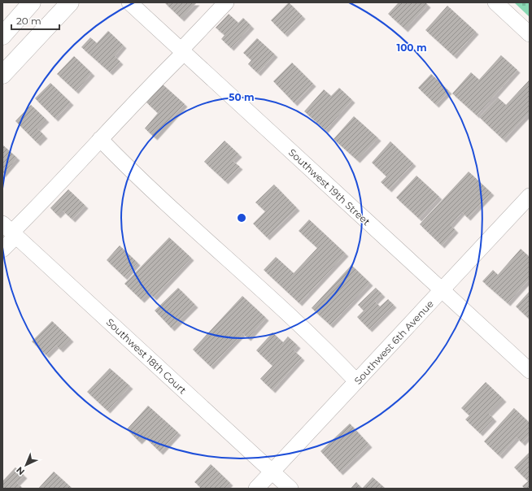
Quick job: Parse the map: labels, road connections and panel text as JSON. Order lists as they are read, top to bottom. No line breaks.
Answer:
{"streets":{"street":["Southwest 19th Street","Southwest 6th Avenue","Southwest 18th Court"]},"crossings":[["Southwest 19th Street","Southwest 6th Avenue"],["Southwest 6th Avenue","Southwest 18th Court"]],"scale_bar":"20 m","north":"bottom left","rings":["100 m","50 m"]}
